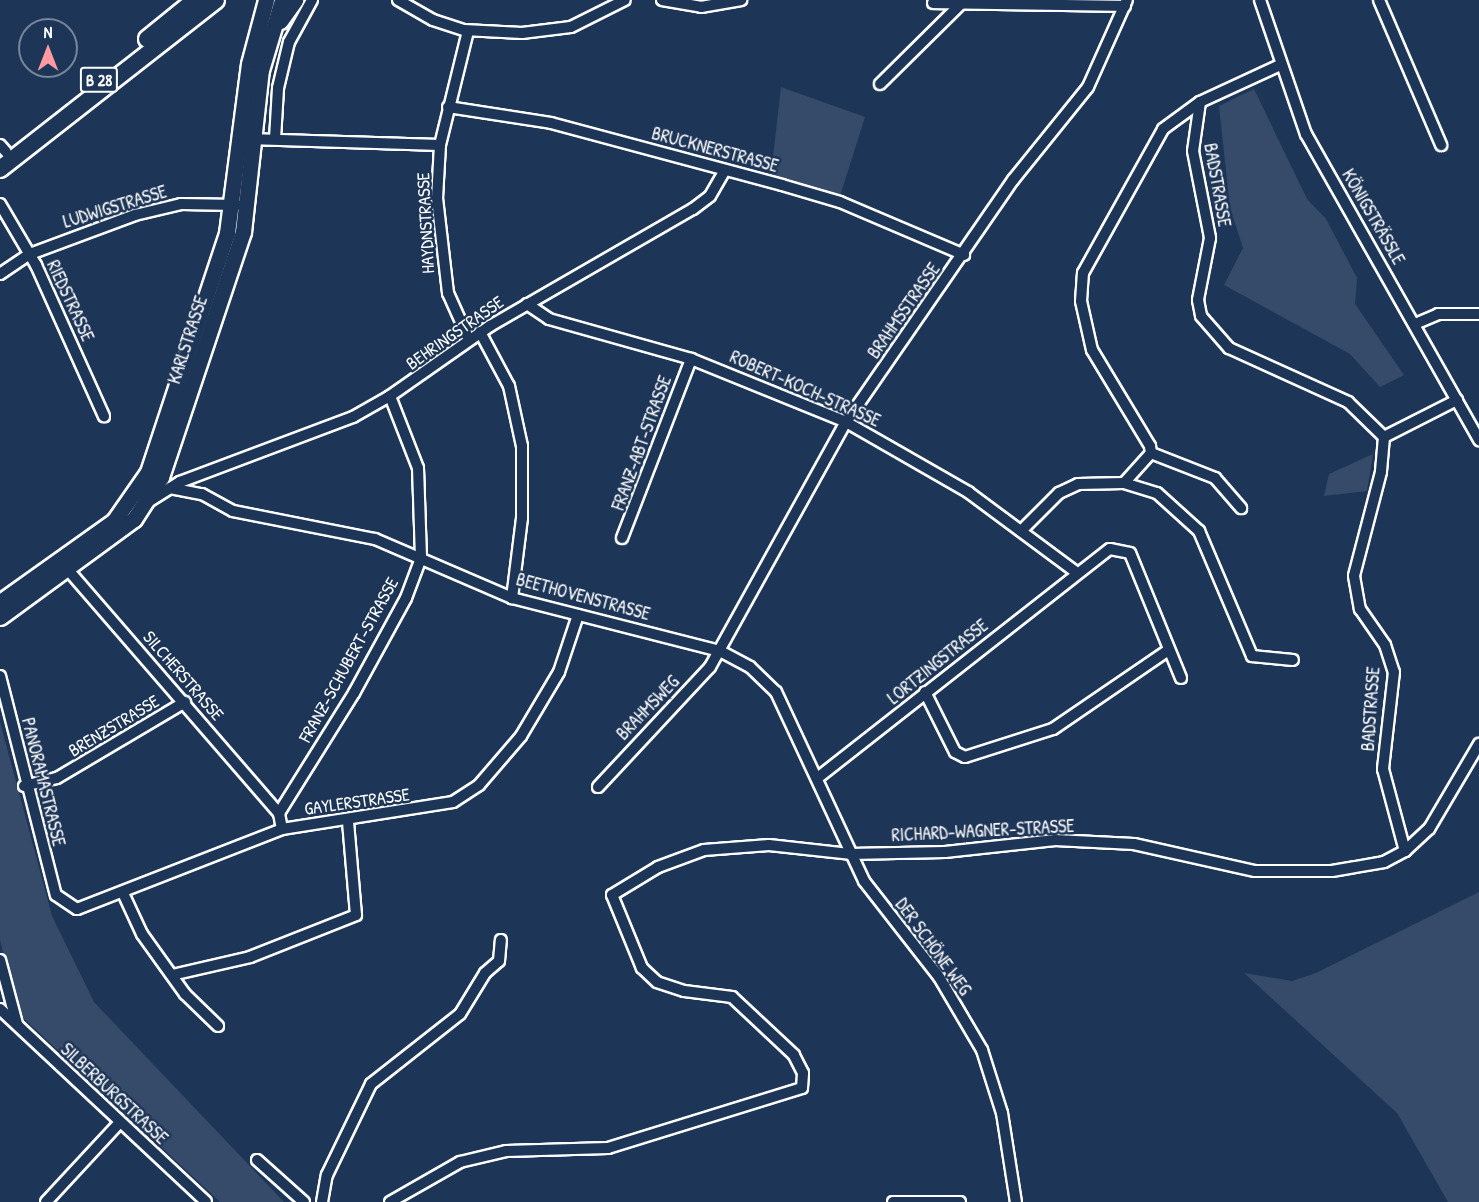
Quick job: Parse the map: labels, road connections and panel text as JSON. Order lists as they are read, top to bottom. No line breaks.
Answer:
{"streets":{"main road":["B 28","KARLSTRASSE"],"street":["BRUCKNERSTRASSE","BADSTRASSE","LUDWIGSTRASSE","KÖNIGSTRÄSSLE","HAYDNSTRASSE","RIEDSTRASSE","BRAHMSSTRASSE","BEHRINGSTRASSE","ROBERT-KOCH-STRASSE","FRANZ-ABT-STRASSE","BEETHOVENSTRASSE","FRANZ-SCHUBERT-STRASSE","LORTZINGSTRASSE","SILCHERSTRASSE","BRAHMSWEG","BRENZSTRASSE","PANORAMASTRASSE","GAYLERSTRASSE","RICHARD-WAGNER-STRASSE","DER SCHÖNE WEG","SILBERBURGSTRASSE"]},"crossings":[["BRUCKNERSTRASSE","HAYDNSTRASSE"],["BRUCKNERSTRASSE","BRAHMSSTRASSE"],["BRUCKNERSTRASSE","BEHRINGSTRASSE"],["BADSTRASSE","RICHARD-WAGNER-STRASSE"],["LUDWIGSTRASSE","RIEDSTRASSE"],["LUDWIGSTRASSE","KARLSTRASSE"],["HAYDNSTRASSE","BEHRINGSTRASSE"],["BRAHMSSTRASSE","ROBERT-KOCH-STRASSE"],["BRAHMSSTRASSE","BEETHOVENSTRASSE"],["BRAHMSSTRASSE","BRAHMSWEG"],["BEHRINGSTRASSE","KARLSTRASSE"],["BEHRINGSTRASSE","ROBERT-KOCH-STRASSE"],["BEHRINGSTRASSE","BEETHOVENSTRASSE"],["BEHRINGSTRASSE","FRANZ-SCHUBERT-STRASSE"],["KARLSTRASSE","BEETHOVENSTRASSE"],["KARLSTRASSE","SILCHERSTRASSE"],["ROBERT-KOCH-STRASSE","FRANZ-ABT-STRASSE"],["ROBERT-KOCH-STRASSE","LORTZINGSTRASSE"],["BEETHOVENSTRASSE","FRANZ-SCHUBERT-STRASSE"],["BEETHOVENSTRASSE","LORTZINGSTRASSE"],["BEETHOVENSTRASSE","BRAHMSWEG"],["BEETHOVENSTRASSE","GAYLERSTRASSE"],["BEETHOVENSTRASSE","RICHARD-WAGNER-STRASSE"],["BEETHOVENSTRASSE","DER SCHÖNE WEG"],["FRANZ-SCHUBERT-STRASSE","SILCHERSTRASSE"],["SILCHERSTRASSE","BRENZSTRASSE"],["BRENZSTRASSE","PANORAMASTRASSE"],["PANORAMASTRASSE","GAYLERSTRASSE"],["RICHARD-WAGNER-STRASSE","DER SCHÖNE WEG"]],"north":"top"}
